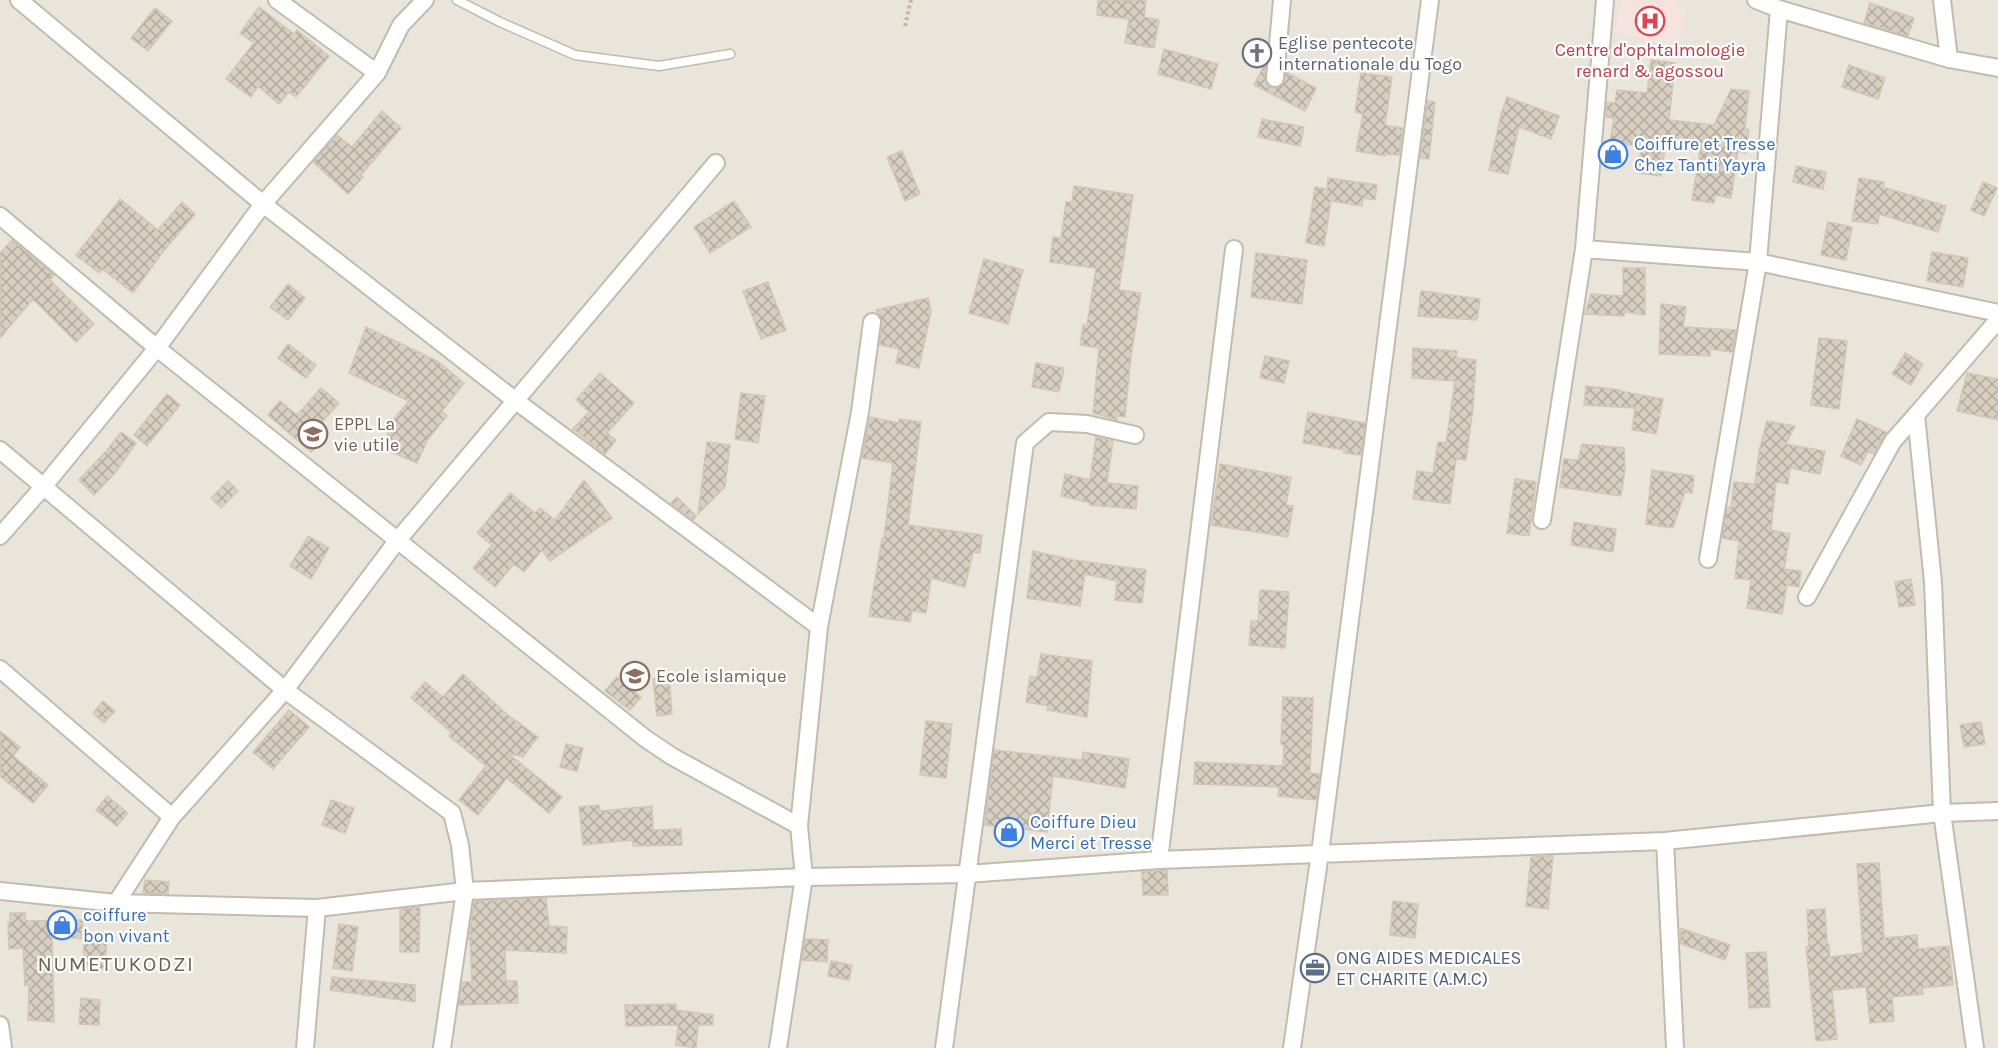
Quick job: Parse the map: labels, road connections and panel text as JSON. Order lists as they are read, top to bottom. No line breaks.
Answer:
{"districts":["NUMETUKODZI"],"places":{"hospital":["Centre d'ophtalmologie renard & agossou"],"church":["Eglise pentecote internationale du Togo"],"shop":["Coiffure et Tresse Chez Tanti Yayra","Coiffure Dieu Merci et Tresse","coiffure bon vivant"],"school or university":["EPPL La vie utile","Ecole islamique"],"office":["ONG AIDES MEDICALES ET CHARITE (A.M.C)"]}}
